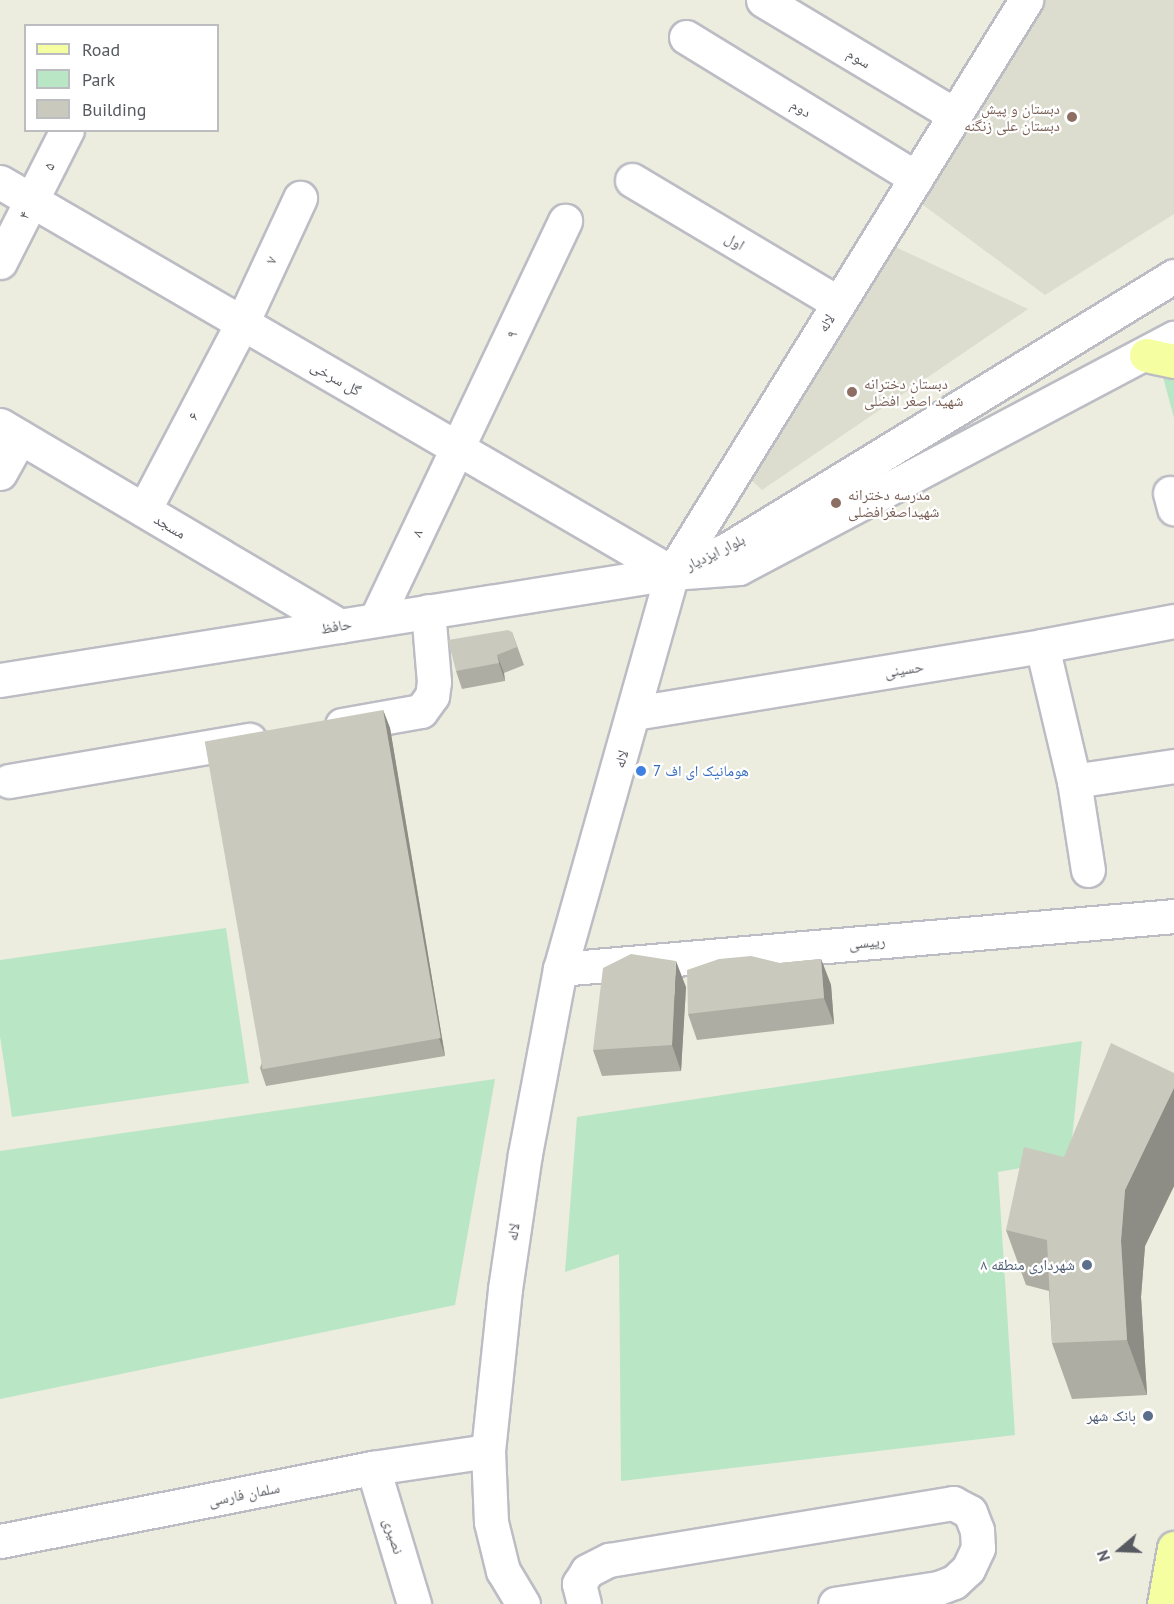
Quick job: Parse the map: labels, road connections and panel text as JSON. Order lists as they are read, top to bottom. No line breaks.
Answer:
{"streets":{"street":["سوم","دوم","۵","۴","اول","۷","لاله","۹","گل سرخی","۶","مسجد","۸","بلوار ایزدیار","حافظ","حسینی","رییسی","سلمان فارسی","نصیری"]},"crossings":[["سوم","لاله"],["دوم","لاله"],["۵","۴"],["۵","گل سرخی"],["۴","گل سرخی"],["اول","لاله"],["۷","گل سرخی"],["۷","۶"],["لاله","گل سرخی"],["لاله","بلوار ایزدیار"],["لاله","حافظ"],["لاله","حسینی"],["لاله","رییسی"],["لاله","سلمان فارسی"],["۹","گل سرخی"],["۹","۸"],["گل سرخی","۶"],["گل سرخی","۸"],["گل سرخی","بلوار ایزدیار"],["گل سرخی","حافظ"],["۶","مسجد"],["مسجد","حافظ"],["۸","حافظ"],["بلوار ایزدیار","حافظ"],["سلمان فارسی","نصیری"]],"places":["دبستان و پیش دبستان علی زنگنه","دبستان دخترانه شهید اصغر افضلی","مدرسه دخترانه شهیداصغرافضلی","هومانیک ای اف 7","شهرداری منطقه ۸","بانک شهر"],"legend":["Road","Park","Building"],"north":"left"}
